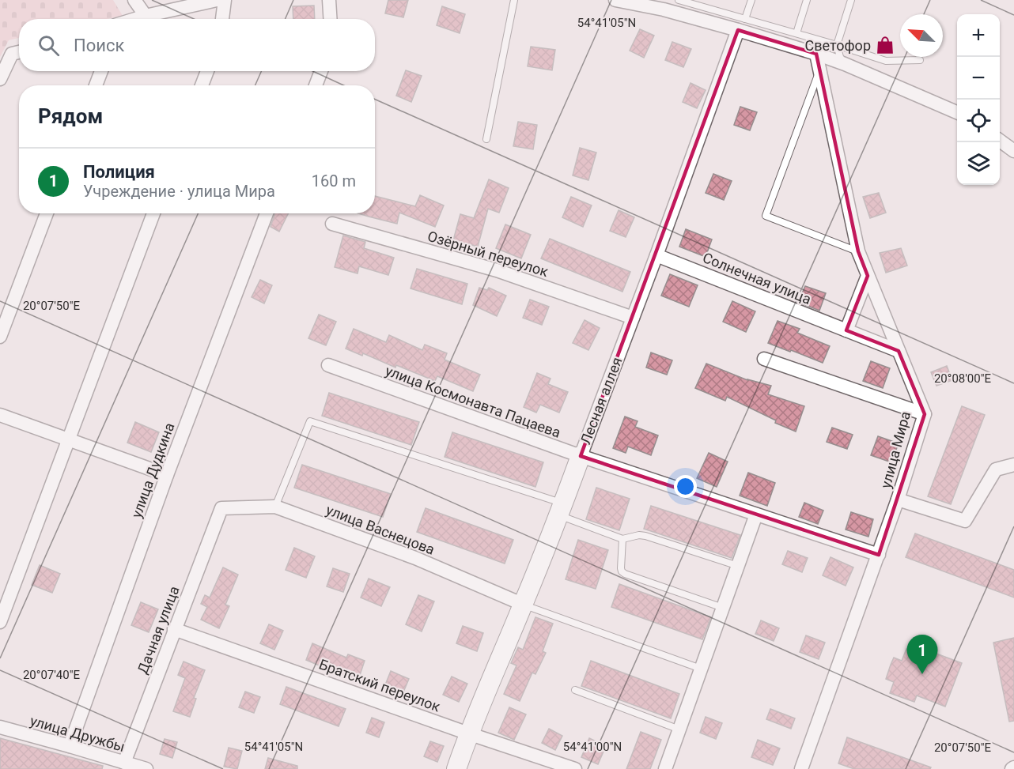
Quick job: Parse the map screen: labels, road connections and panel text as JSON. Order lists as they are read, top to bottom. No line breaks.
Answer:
{"streets":{"street":["Озёрный переулок","Солнечная улица","Лесная аллея","улица Космонавта Пацаева","улица Мира","улица Дудкина","улица Васнецова","Дачная улица","Братский переулок","улица Дружбы"]},"crossings":[["Озёрный переулок","Лесная аллея"],["Солнечная улица","Лесная аллея"],["Солнечная улица","улица Мира"],["Лесная аллея","улица Космонавта Пацаева"],["Лесная аллея","улица Васнецова"],["Лесная аллея","Братский переулок"],["улица Космонавта Пацаева","улица Мира"],["улица Дудкина","улица Дружбы"],["улица Васнецова","Дачная улица"],["Дачная улица","Братский переулок"],["Дачная улица","улица Дружбы"]],"places":{"shop":["Светофор"]},"north":"top left","page":{"map_buttons":["+","−"],"search":"Поиск","heading":"Рядом","list":[{"mark":"1","name":"Полиция","note":"Учреждение · улица Мира","value":"160 m"}],"pins":"1"},"coordinates":["54°41'05\"N","20°07'50\"E","20°08'00\"E","20°07'40\"E","54°41'00\"N"]}
